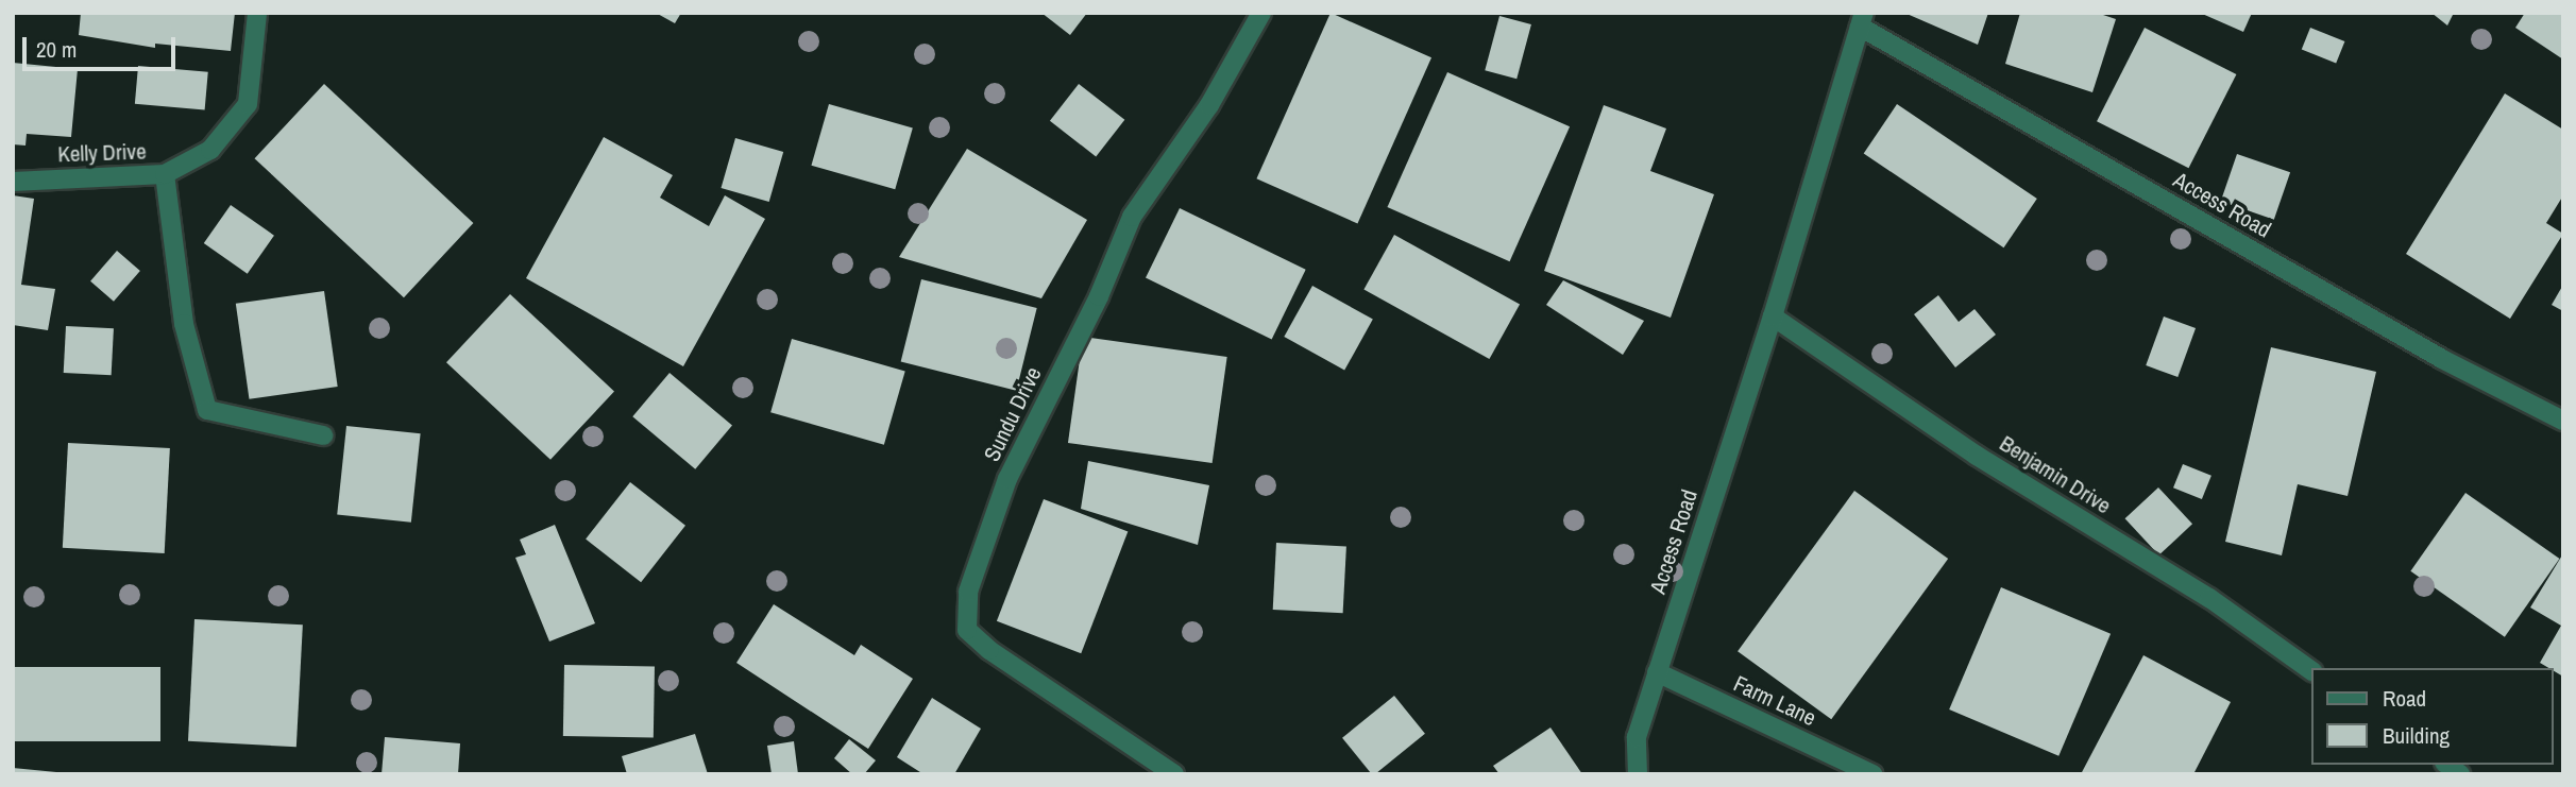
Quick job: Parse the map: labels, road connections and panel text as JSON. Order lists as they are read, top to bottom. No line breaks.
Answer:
{"streets":{"street":["Kelly Drive","Access Road","Sundu Drive","Benjamin Drive","Farm Lane"]},"crossings":[["Access Road","Benjamin Drive"],["Access Road","Farm Lane"]],"legend":["Road","Building"],"scale_bar":"20 m"}
